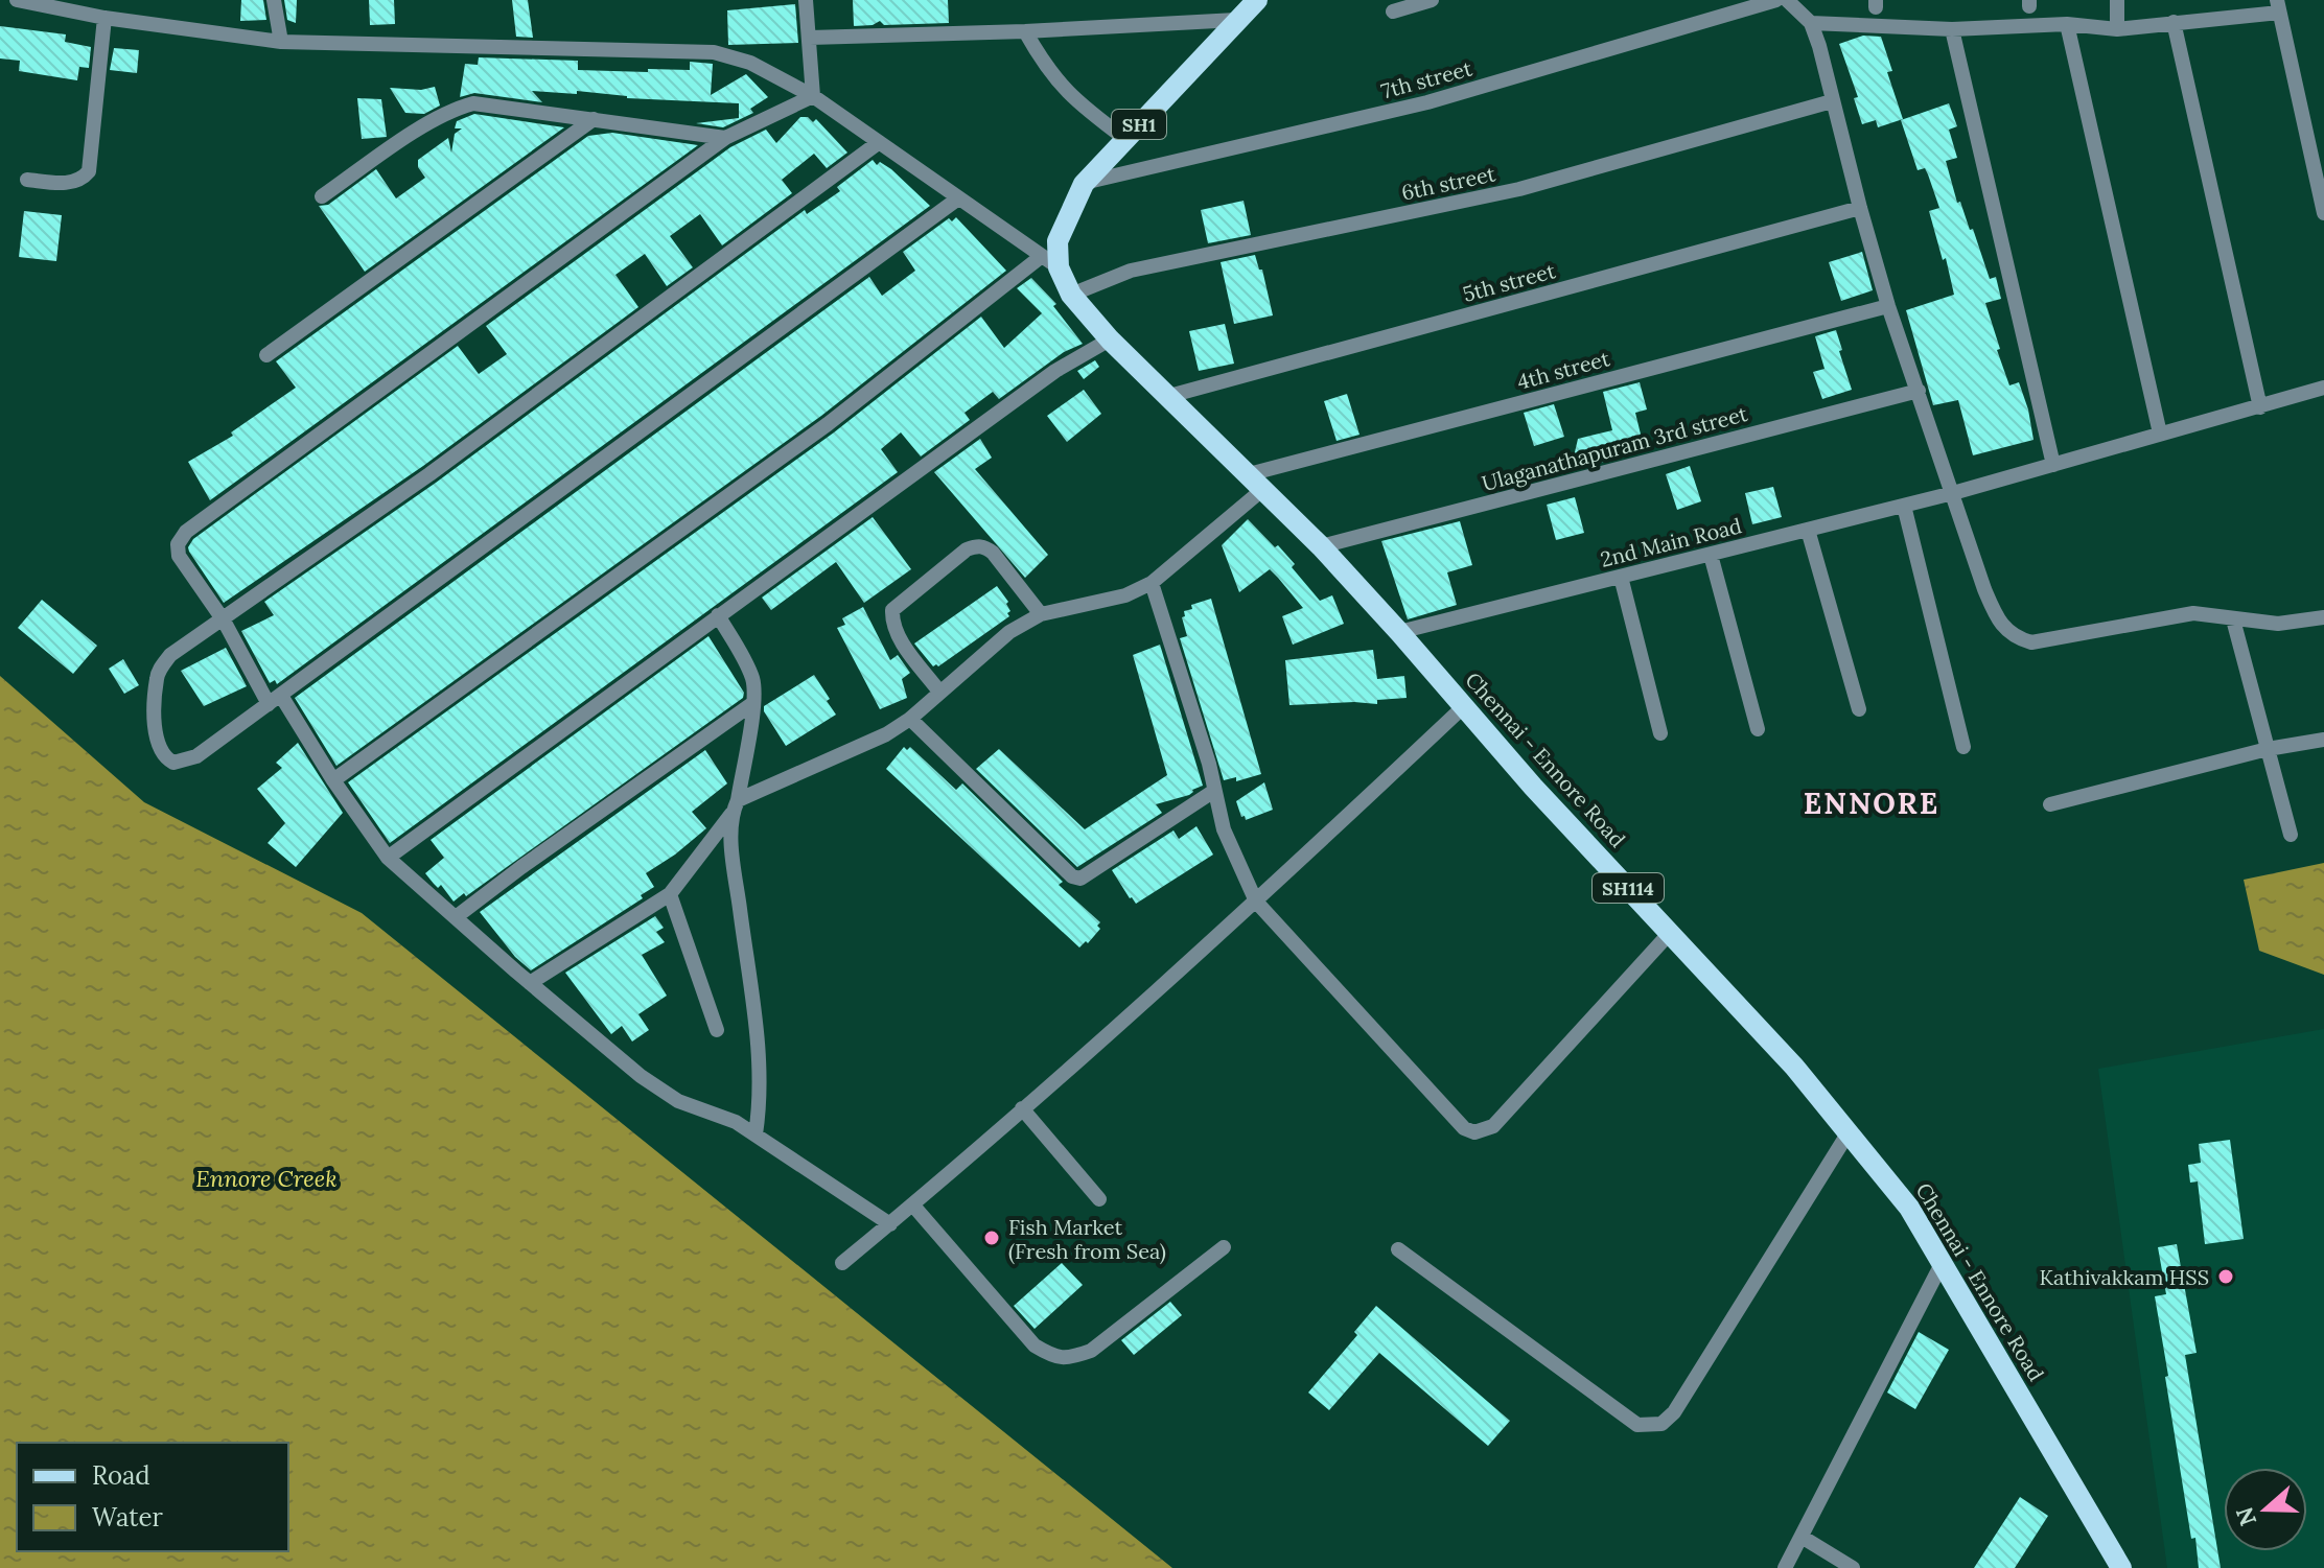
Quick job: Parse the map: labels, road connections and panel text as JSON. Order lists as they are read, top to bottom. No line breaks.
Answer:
{"streets":{"main road":["SH1","Chennai - Ennore Road","SH114"],"street":["7th street","6th street","5th street","4th street","Ulaganathapuram 3rd street","2nd Main Road"]},"crossings":[["7th street","SH1"],["SH1","Chennai - Ennore Road"],["6th street","Chennai - Ennore Road"],["5th street","Chennai - Ennore Road"],["4th street","Chennai - Ennore Road"],["Ulaganathapuram 3rd street","Chennai - Ennore Road"],["2nd Main Road","Chennai - Ennore Road"]],"districts":["ENNORE"],"water":["Ennore Creek"],"places":["Fish Market (Fresh from Sea)","Kathivakkam HSS"],"legend":["Road","Water"],"north":"left"}
